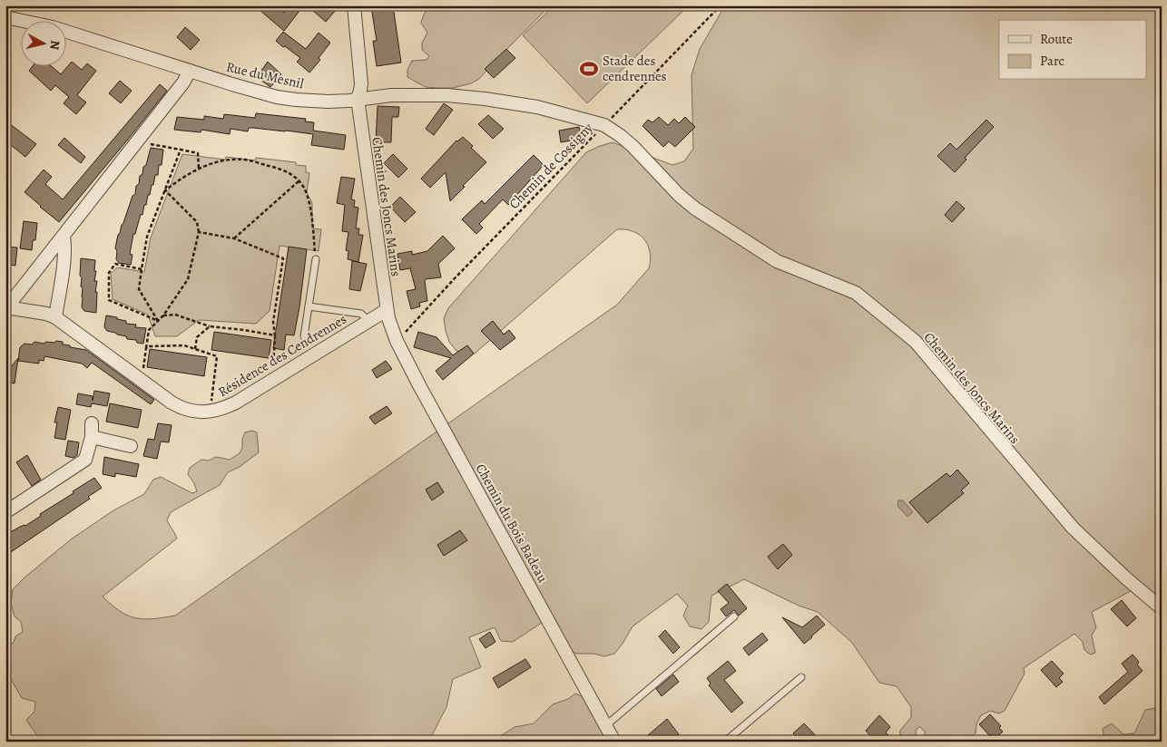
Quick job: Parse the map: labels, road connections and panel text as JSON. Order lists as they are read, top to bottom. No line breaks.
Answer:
{"streets":{"street":["Rue du Mesnil","Chemin des Joncs Marins","Résidence des Cendrennes","Chemin du Bois Badeau"],"path":["Chemin de Cossigny"]},"crossings":[["Rue du Mesnil","Chemin de Cossigny"],["Rue du Mesnil","Chemin des Joncs Marins"],["Rue du Mesnil","Résidence des Cendrennes"],["Chemin de Cossigny","Chemin des Joncs Marins"],["Chemin de Cossigny","Chemin du Bois Badeau"],["Chemin des Joncs Marins","Résidence des Cendrennes"],["Chemin des Joncs Marins","Chemin du Bois Badeau"],["Résidence des Cendrennes","Chemin du Bois Badeau"]],"places":{"sports":["Stade des cendrennes"]},"legend":["Route","Parc"],"north":"right"}
